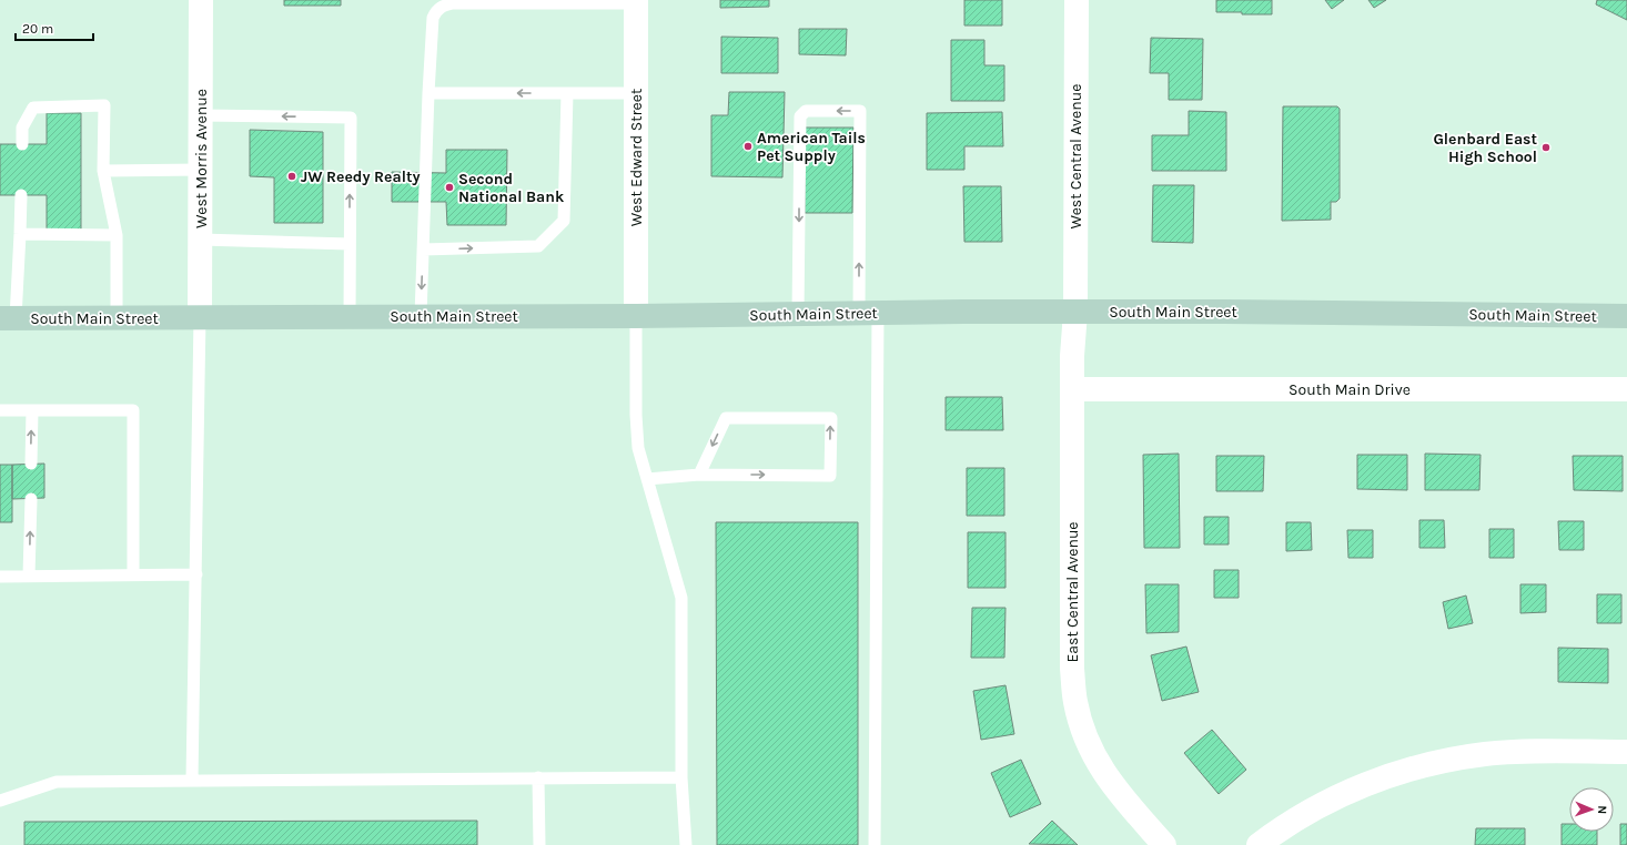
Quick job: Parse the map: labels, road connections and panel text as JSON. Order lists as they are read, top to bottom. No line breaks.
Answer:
{"streets":{"main road":["South Main Street"],"street":["West Central Avenue","West Edward Street","West Morris Avenue","South Main Drive","East Central Avenue"]},"crossings":[["West Central Avenue","South Main Street"],["West Central Avenue","East Central Avenue"],["West Edward Street","South Main Street"],["West Morris Avenue","South Main Street"],["South Main Street","East Central Avenue"],["South Main Drive","East Central Avenue"]],"places":["American Tails Pet Supply","Glenbard East High School","JW Reedy Realty","Second National Bank"],"scale_bar":"20 m","north":"right"}
